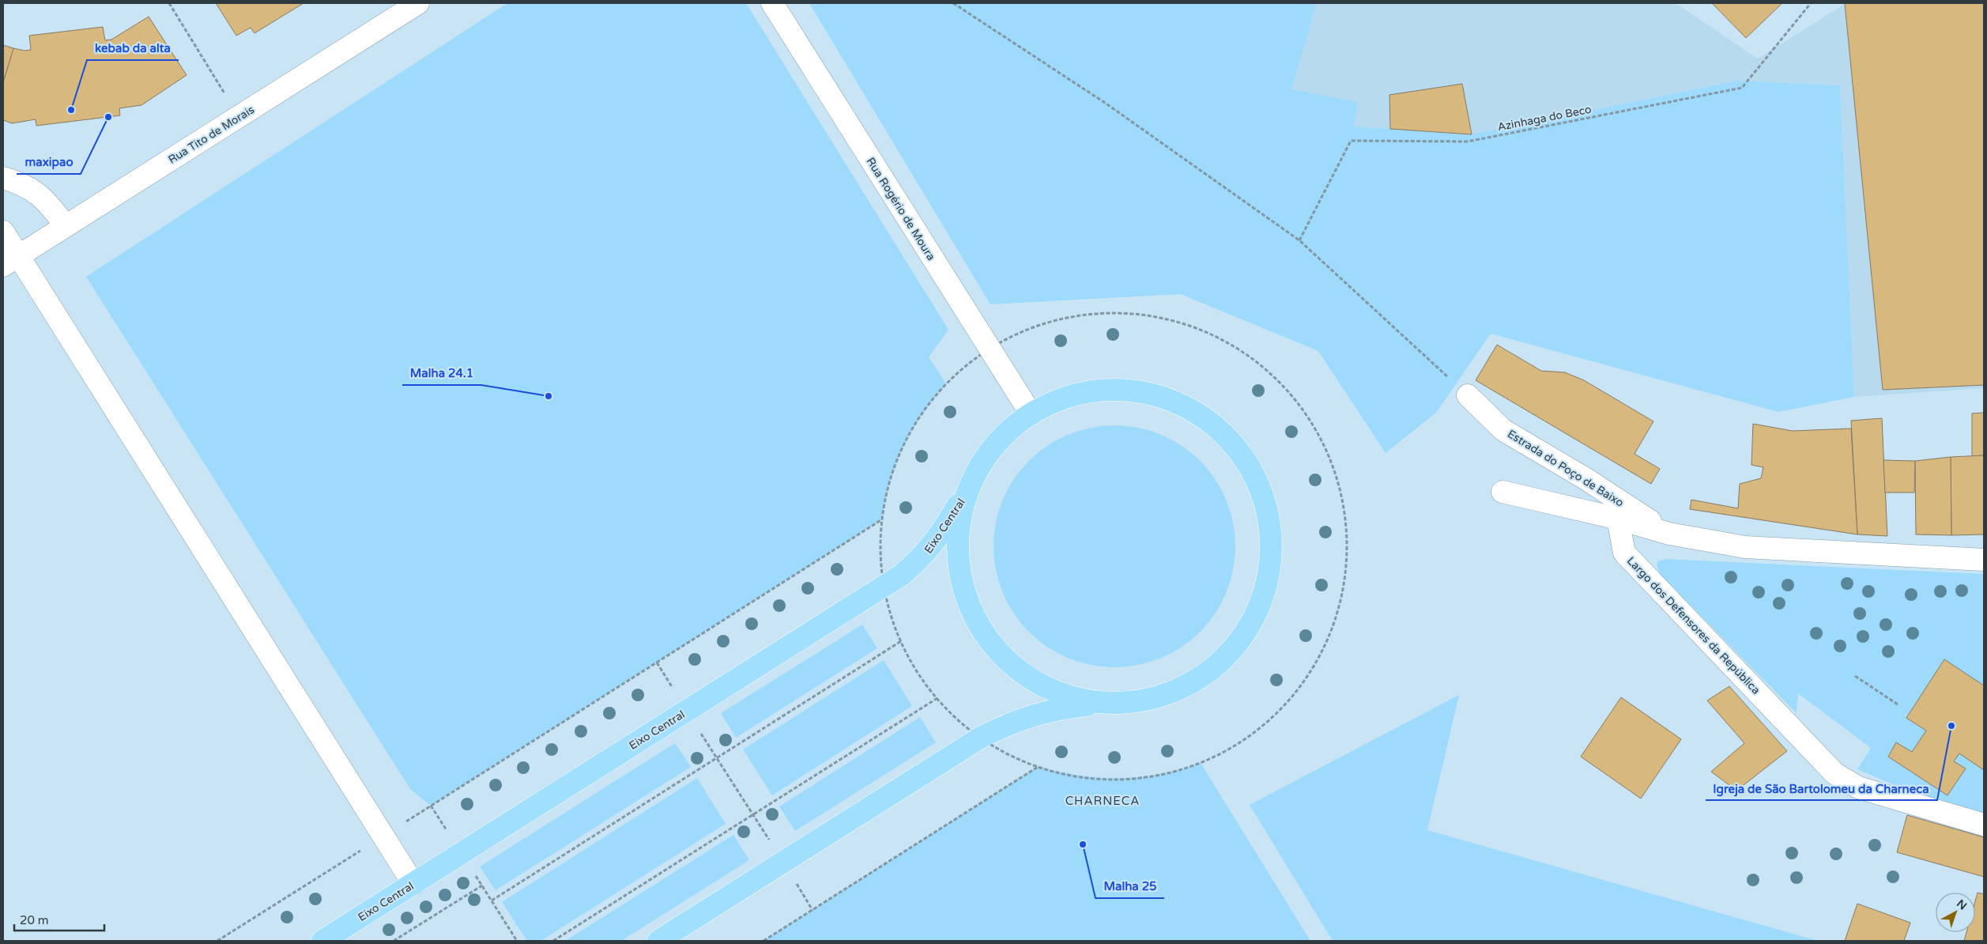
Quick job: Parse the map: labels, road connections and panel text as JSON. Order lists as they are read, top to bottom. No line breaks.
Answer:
{"streets":{"main road":["Eixo Central"],"street":["Rua Tito de Morais","Rua Rogério de Moura","Estrada do Poço de Baixo","Largo dos Defensores da República"],"path":["Azinhaga do Beco"]},"districts":["CHARNECA"],"places":["kebab da alta","maxipao","Malha 24.1","Igreja de São Bartolomeu da Charneca","Malha 25"],"scale_bar":"20 m","north":"top right"}
